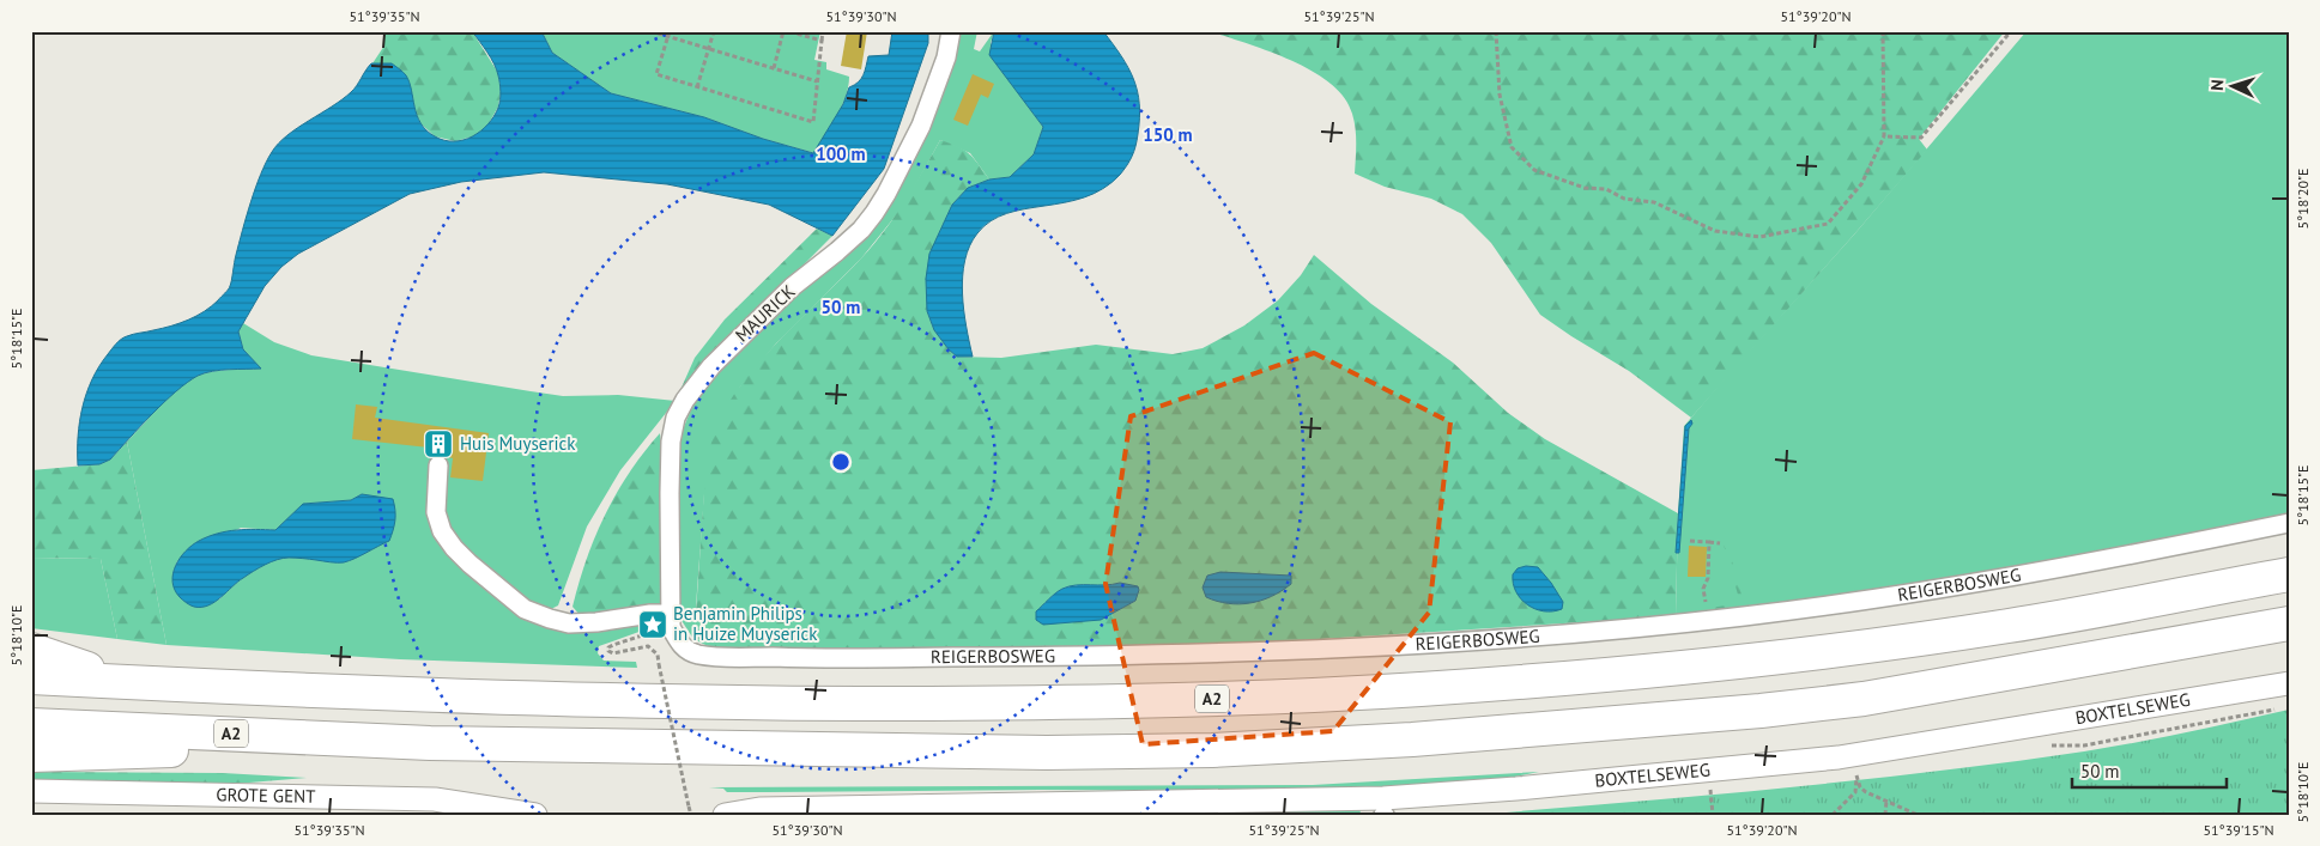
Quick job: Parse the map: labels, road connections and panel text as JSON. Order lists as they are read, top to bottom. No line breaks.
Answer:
{"streets":{"highway":["A2"],"street":["MAURICK","REIGERBOSWEG","BOXTELSEWEG","GROTE GENT"]},"crossings":[["MAURICK","REIGERBOSWEG"]],"places":{"building":["Huis Muyserick"],"place":["Benjamin Philips in Huize Muyserick"]},"scale_bar":"50 m","north":"left","coordinates":["51°39'35\"N","51°39'30\"N","51°39'25\"N","51°39'20\"N","5°18'20\"E","5°18'15\"E","5°18'10\"E","51°39'15\"N"],"rings":["150 m","100 m","50 m"]}
